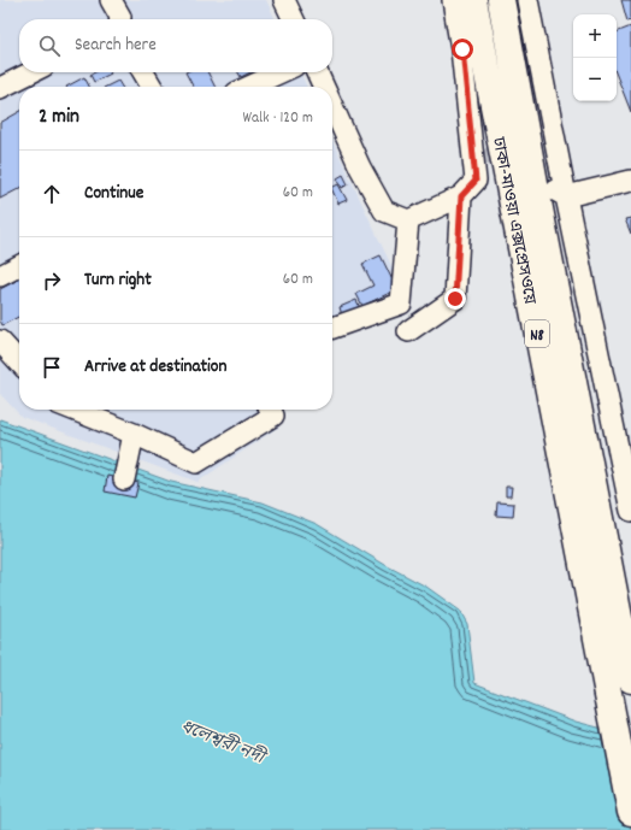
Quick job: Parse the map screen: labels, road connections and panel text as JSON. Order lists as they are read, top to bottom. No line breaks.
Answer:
{"streets":{"highway":["ঢাকা-মাওয়া এক্সপ্রেসওয়ে","N8"]},"crossings":[["ঢাকা-মাওয়া এক্সপ্রেসওয়ে","N8"]],"water":["ধলেশ্বরী নদী"],"page":{"map_buttons":["+","−"],"search":"Search here","heading":["2 min","Walk · 120 m"],"list":[["Continue","60 m"],["Turn right","60 m"],"Arrive at destination"]}}
